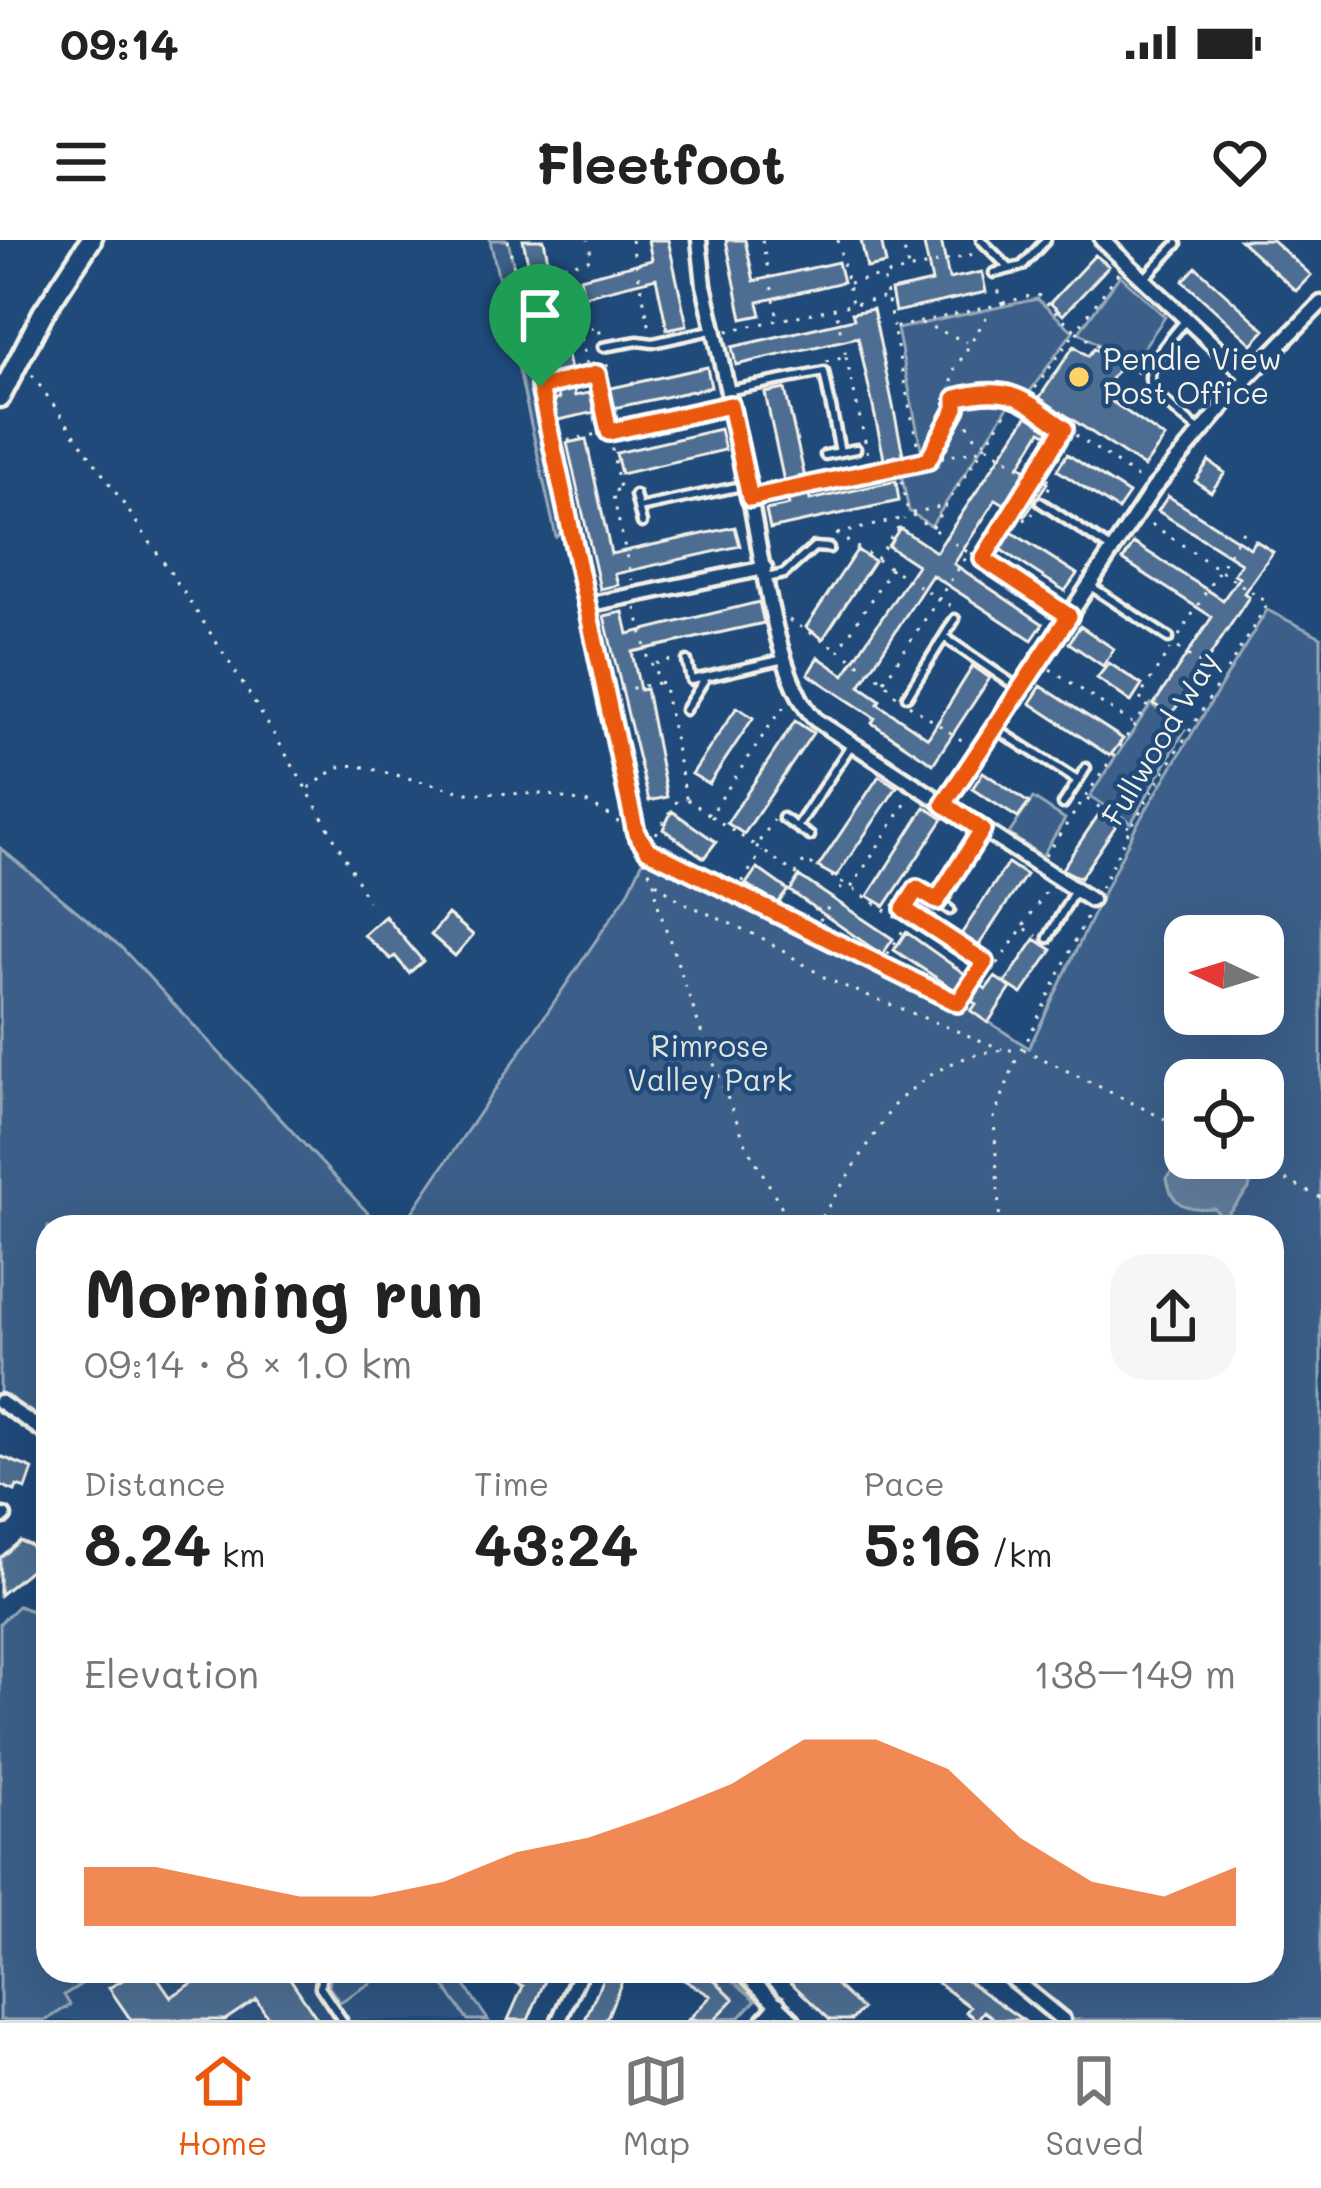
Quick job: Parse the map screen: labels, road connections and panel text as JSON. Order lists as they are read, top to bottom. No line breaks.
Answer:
{"streets":{"path":["Fullwood Way"]},"parks":["Rimrose Valley Park"],"places":["Pendle View Post Office"],"north":"left","page":{"status":"09:14","header":"Fleetfoot","heading":["Morning run","09:14 · 8 × 1.0 km"],"stats":[["Distance","8.24 km"],["Time","43:24"],["Pace","5:16 /km"]],"chart":["Elevation","138–149 m"],"tabs":["Home","Map","Saved"]}}
